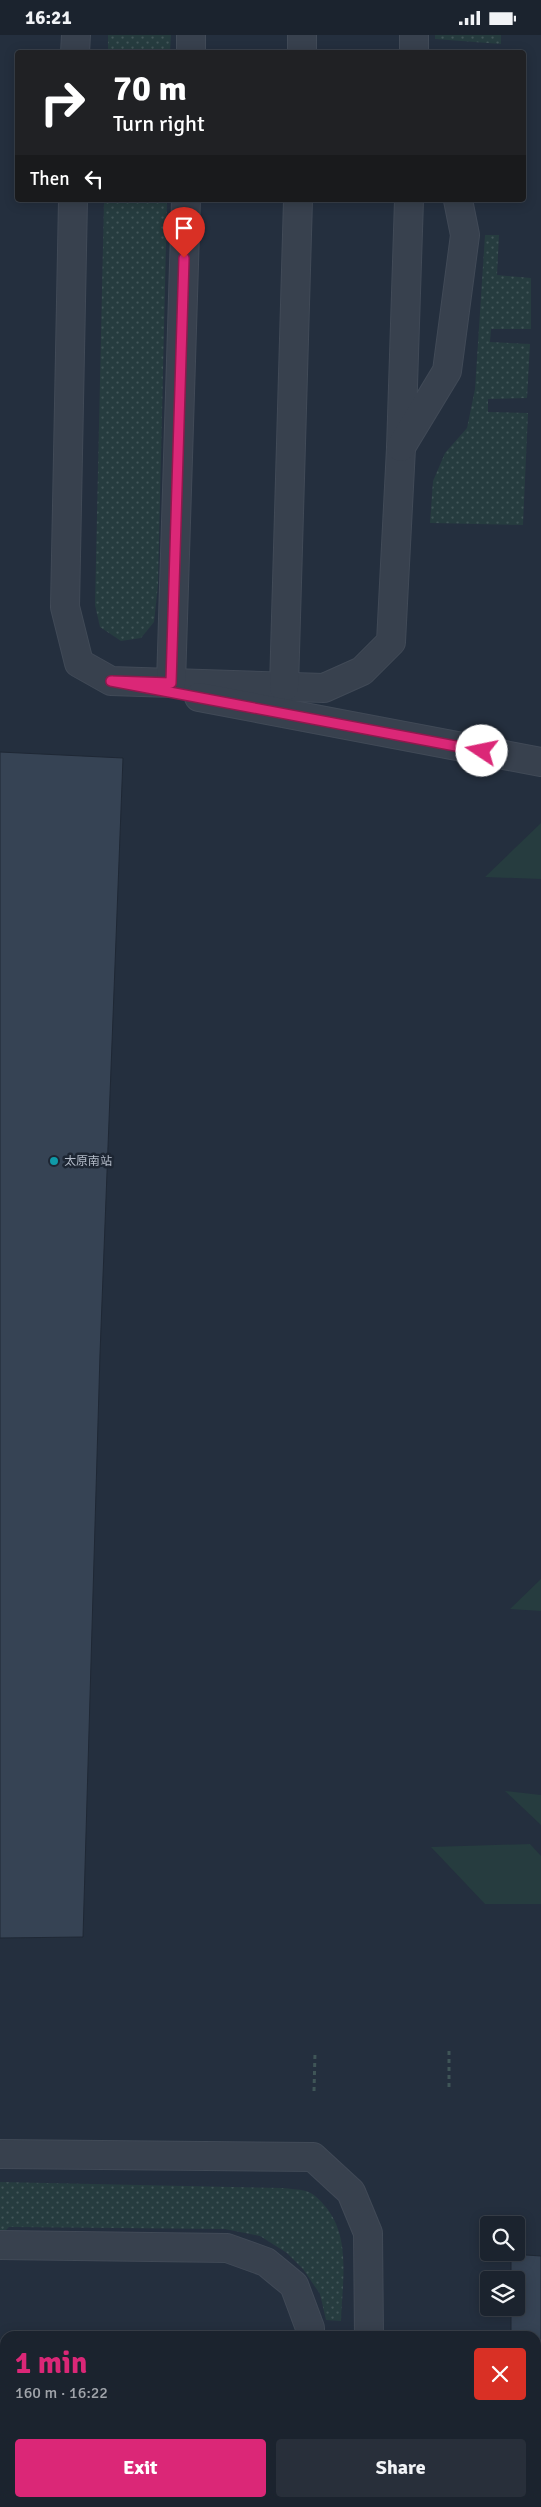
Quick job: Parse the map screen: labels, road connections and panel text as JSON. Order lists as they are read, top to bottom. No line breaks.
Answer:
{"places":["太原南站"],"page":{"status":"16:21","turn":["70 m","Turn right"],"then":"Then","heading":["1 min","160 m · 16:22"],"buttons":["Exit","Share"]}}
